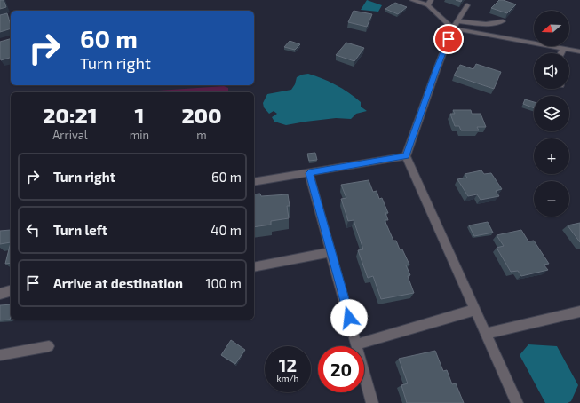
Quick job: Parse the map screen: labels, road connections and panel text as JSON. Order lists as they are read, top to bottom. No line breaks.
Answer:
{"north":"left","page":{"map_buttons":["+","−"],"turn":["60 m","Turn right"],"eta":["20:21","Arrival","1","min","200","m"],"list":[{"name":"Turn right","value":"60 m"},{"name":"Turn left","value":"40 m"},{"name":"Arrive at destination","value":"100 m"}],"speed":"12 km/h","limit":"20"}}
